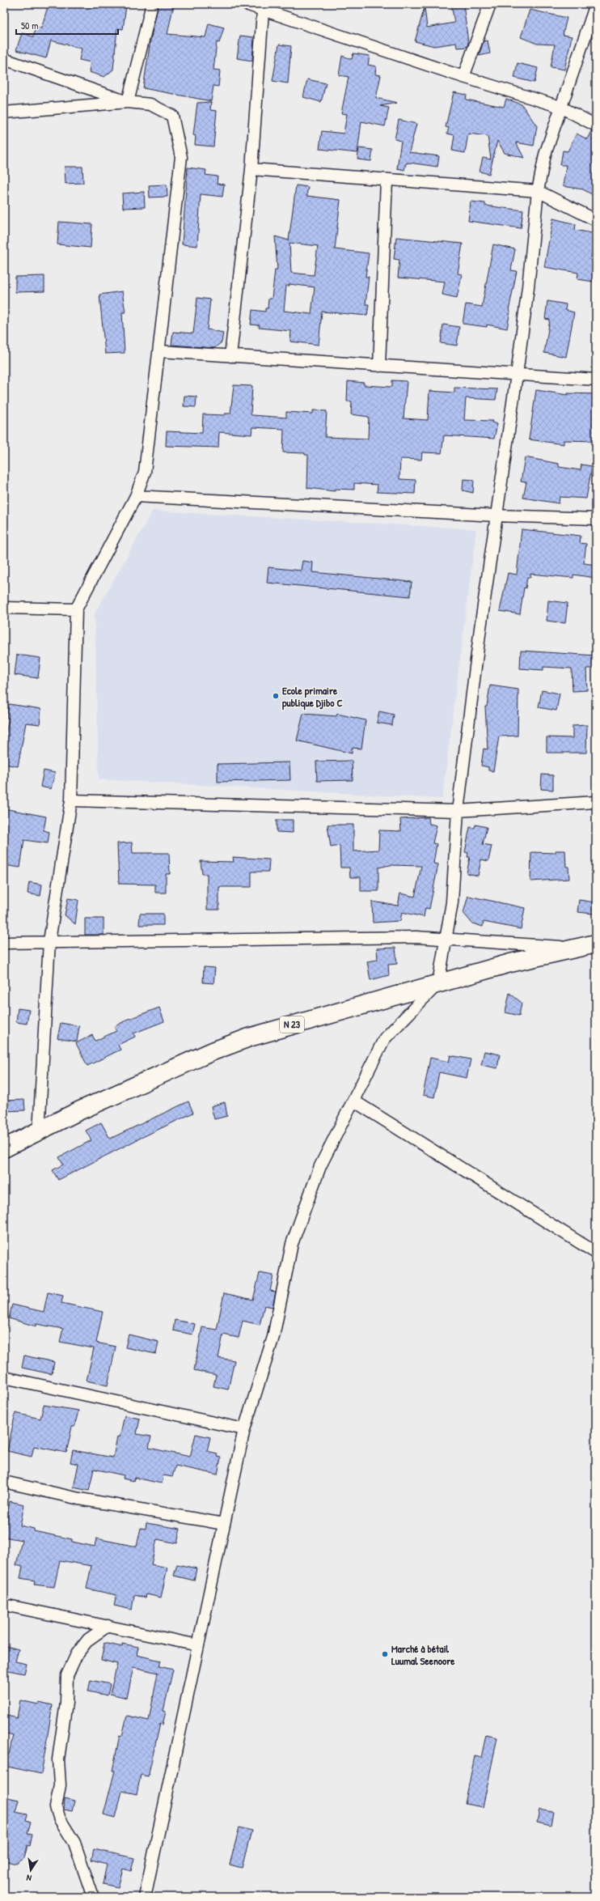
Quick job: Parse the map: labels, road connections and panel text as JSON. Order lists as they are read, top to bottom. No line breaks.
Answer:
{"streets":{"main road":["N 23"]},"places":["Ecole primaire publique Djibo C","Marché à bétail Luumal Seenoore"],"scale_bar":"50 m","north":"bottom"}
